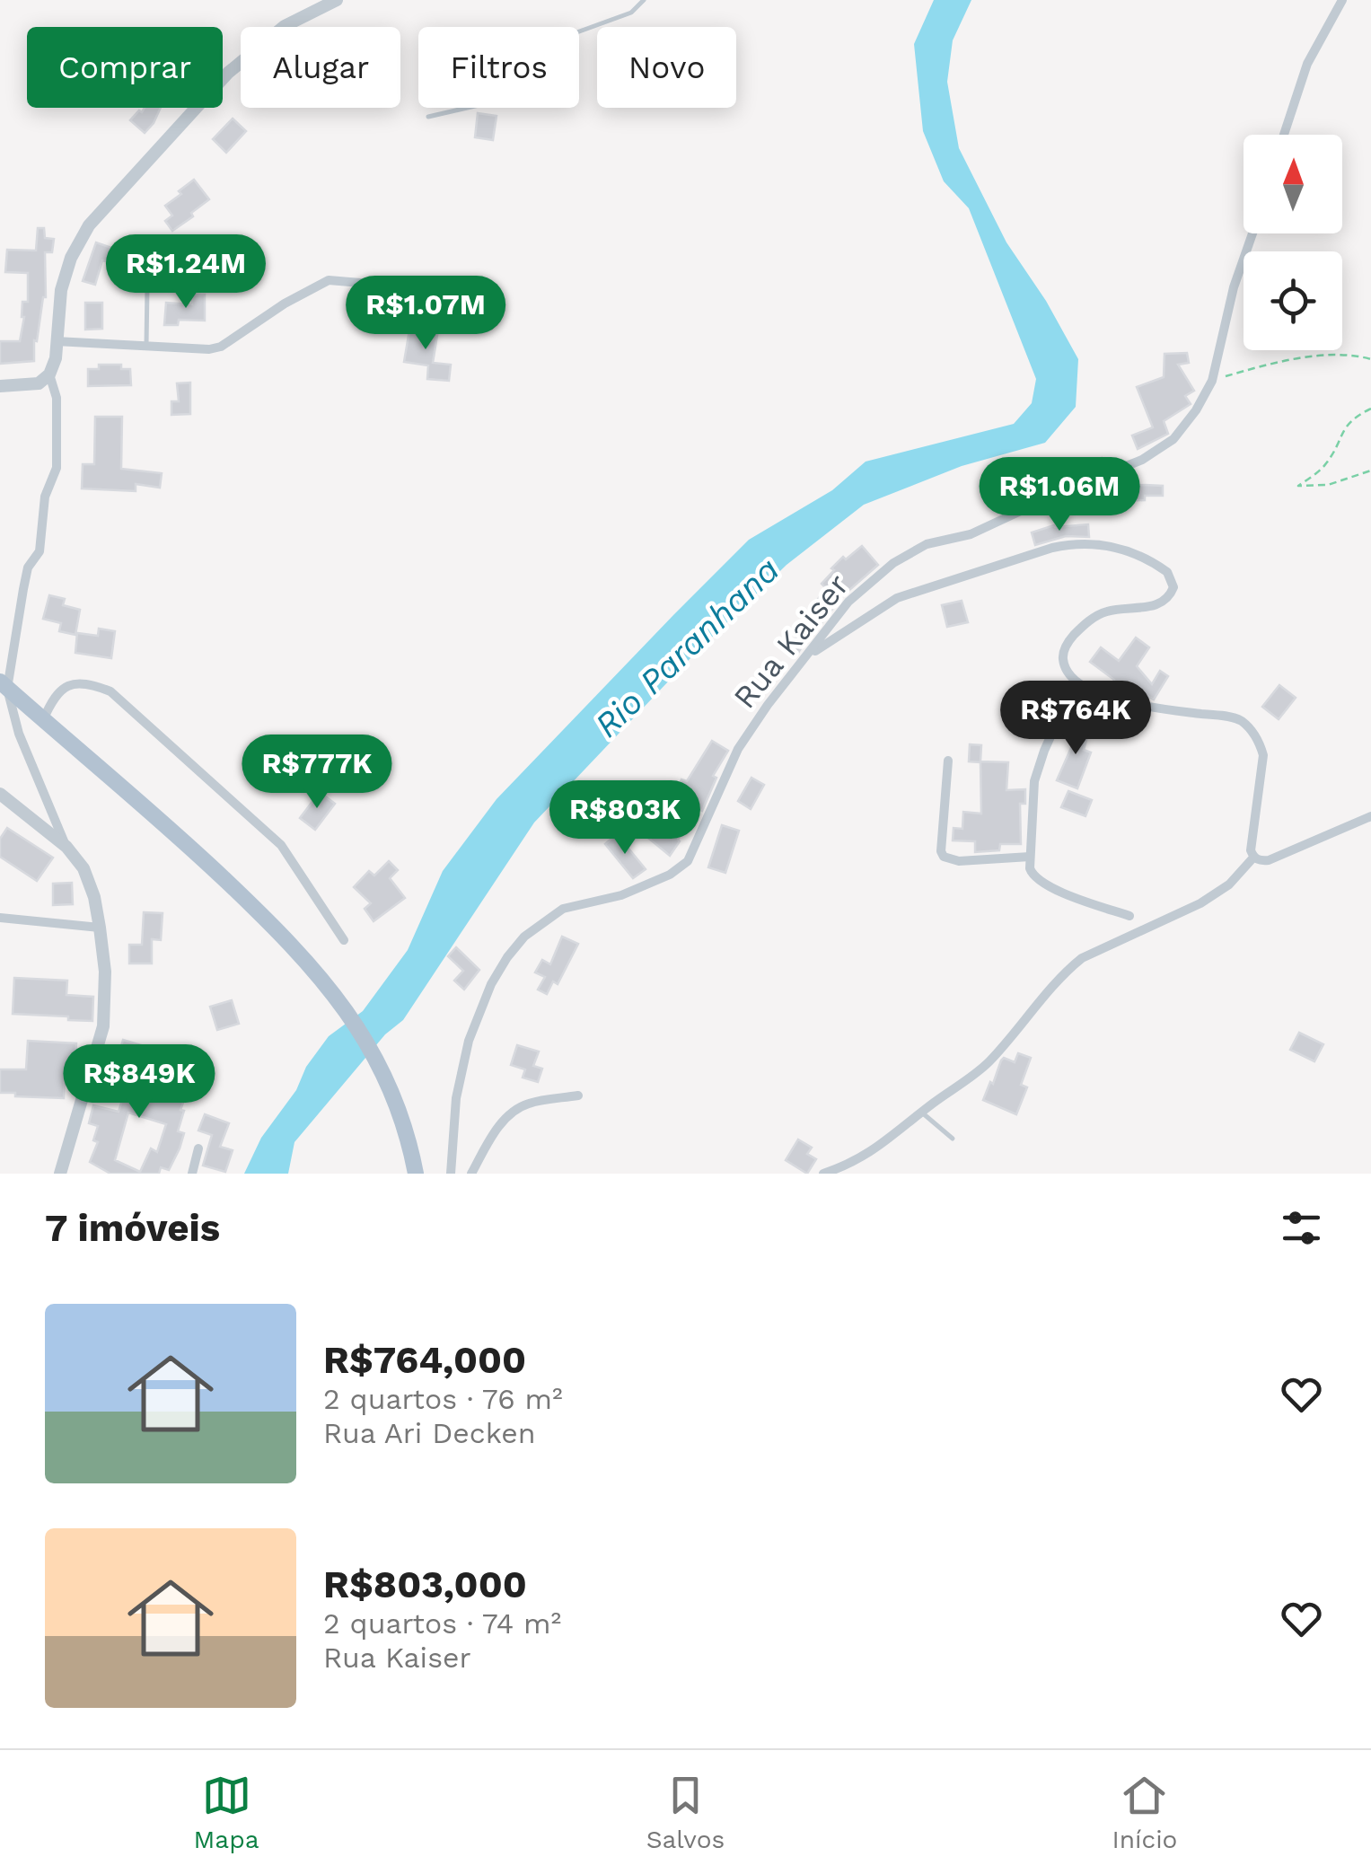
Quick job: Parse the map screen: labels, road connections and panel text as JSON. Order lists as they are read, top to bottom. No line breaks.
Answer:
{"streets":{"street":["Rua Kaiser"]},"water":["Rio Paranhana"],"north":"top","page":{"chip":["Comprar","Alugar","Filtros","Novo"],"price":["R$1.24M","R$1.07M","R$1.06M","R$764K","R$777K","R$803K","R$849K"],"heading":"7 imóveis","list":[{"name":"R$764,000","note":"2 quartos · 76 m² · Rua Ari Decken"},{"name":"R$803,000","note":"2 quartos · 74 m² · Rua Kaiser"}],"tabs":["Mapa","Salvos","Início"]}}
